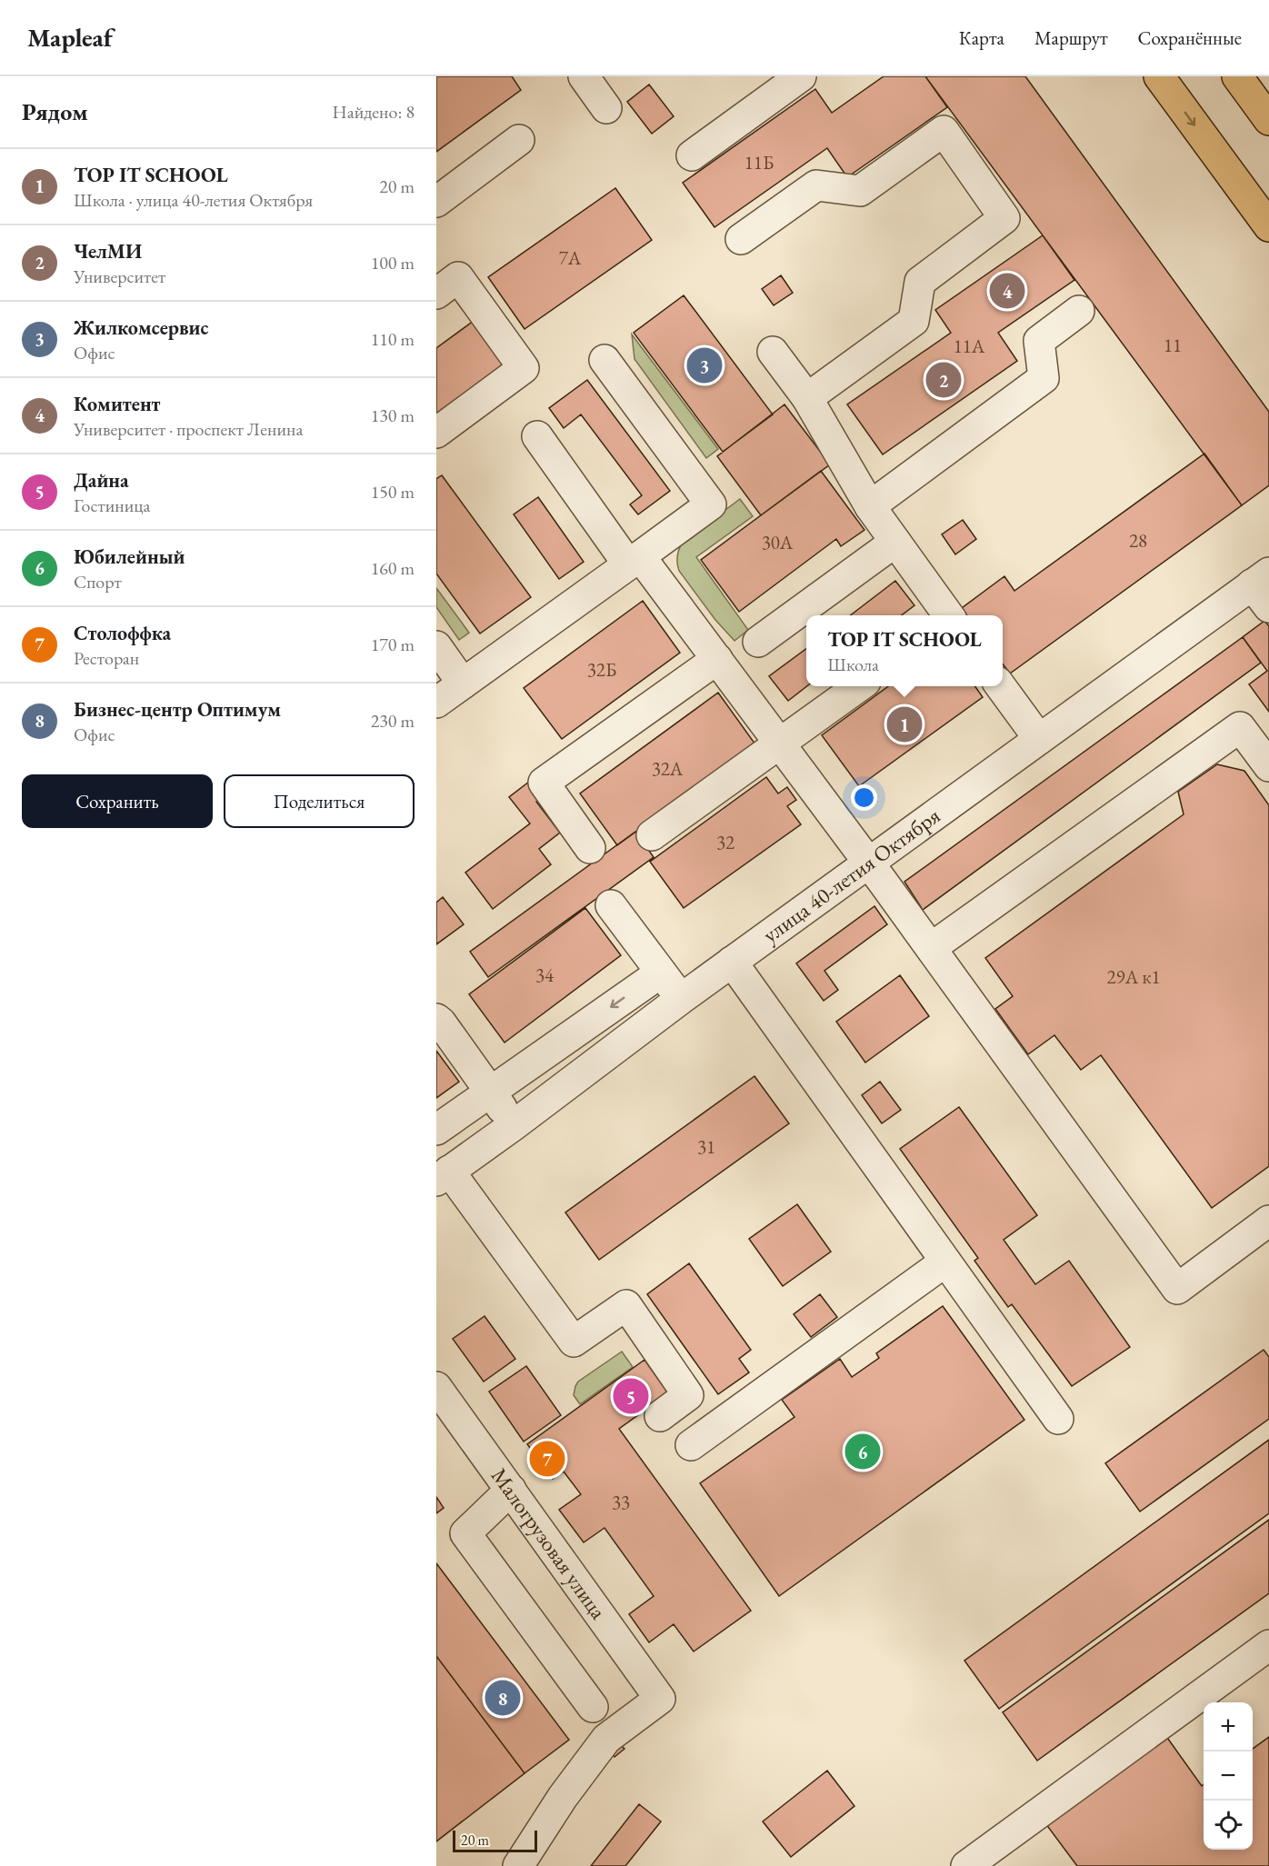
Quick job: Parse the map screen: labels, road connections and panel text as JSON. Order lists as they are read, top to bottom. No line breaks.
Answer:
{"streets":{"street":["улица 40-летия Октября","Малогрузовая улица"]},"house_numbers":["11Б","7А","11","11А","28","30А","32Б","32А","32","34","29А к1","31","33"],"scale_bar":"20 m","page":{"header":"Mapleaf","nav":["Карта","Маршрут","Сохранённые"],"heading":["Рядом","Найдено: 8"],"list":[{"mark":"1","name":"TOP IT SCHOOL","note":"Школа · улица 40-летия Октября","value":"20 m"},{"mark":"2","name":"ЧелМИ","note":"Университет","value":"100 m"},{"mark":"3","name":"Жилкомсервис","note":"Офис","value":"110 m"},{"mark":"4","name":"Комитент","note":"Университет · проспект Ленина","value":"130 m"},{"mark":"5","name":"Дайна","note":"Гостиница","value":"150 m"},{"mark":"6","name":"Юбилейный","note":"Спорт","value":"160 m"},{"mark":"7","name":"Столоффка","note":"Ресторан","value":"170 m"},{"mark":"8","name":"Бизнес-центр Оптимум","note":"Офис","value":"230 m"}],"pins":["4","3","2","1","5","6","7","8"],"popup":["TOP IT SCHOOL","Школа"],"buttons":["Сохранить","Поделиться"],"map_buttons":["+","−"],"scale":"20 m"}}
